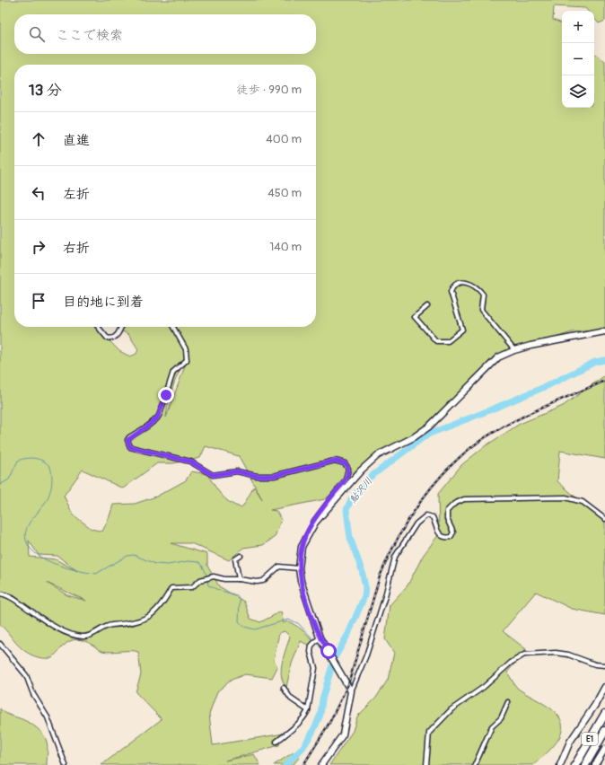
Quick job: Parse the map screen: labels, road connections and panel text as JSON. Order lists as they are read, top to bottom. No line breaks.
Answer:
{"streets":{"highway":["E1"]},"water":["鮎沢川"],"page":{"map_buttons":["+","−"],"search":"ここで検索","heading":["13 分","徒歩 · 990 m"],"list":[["直進","400 m"],["左折","450 m"],["右折","140 m"],"目的地に到着"]}}
